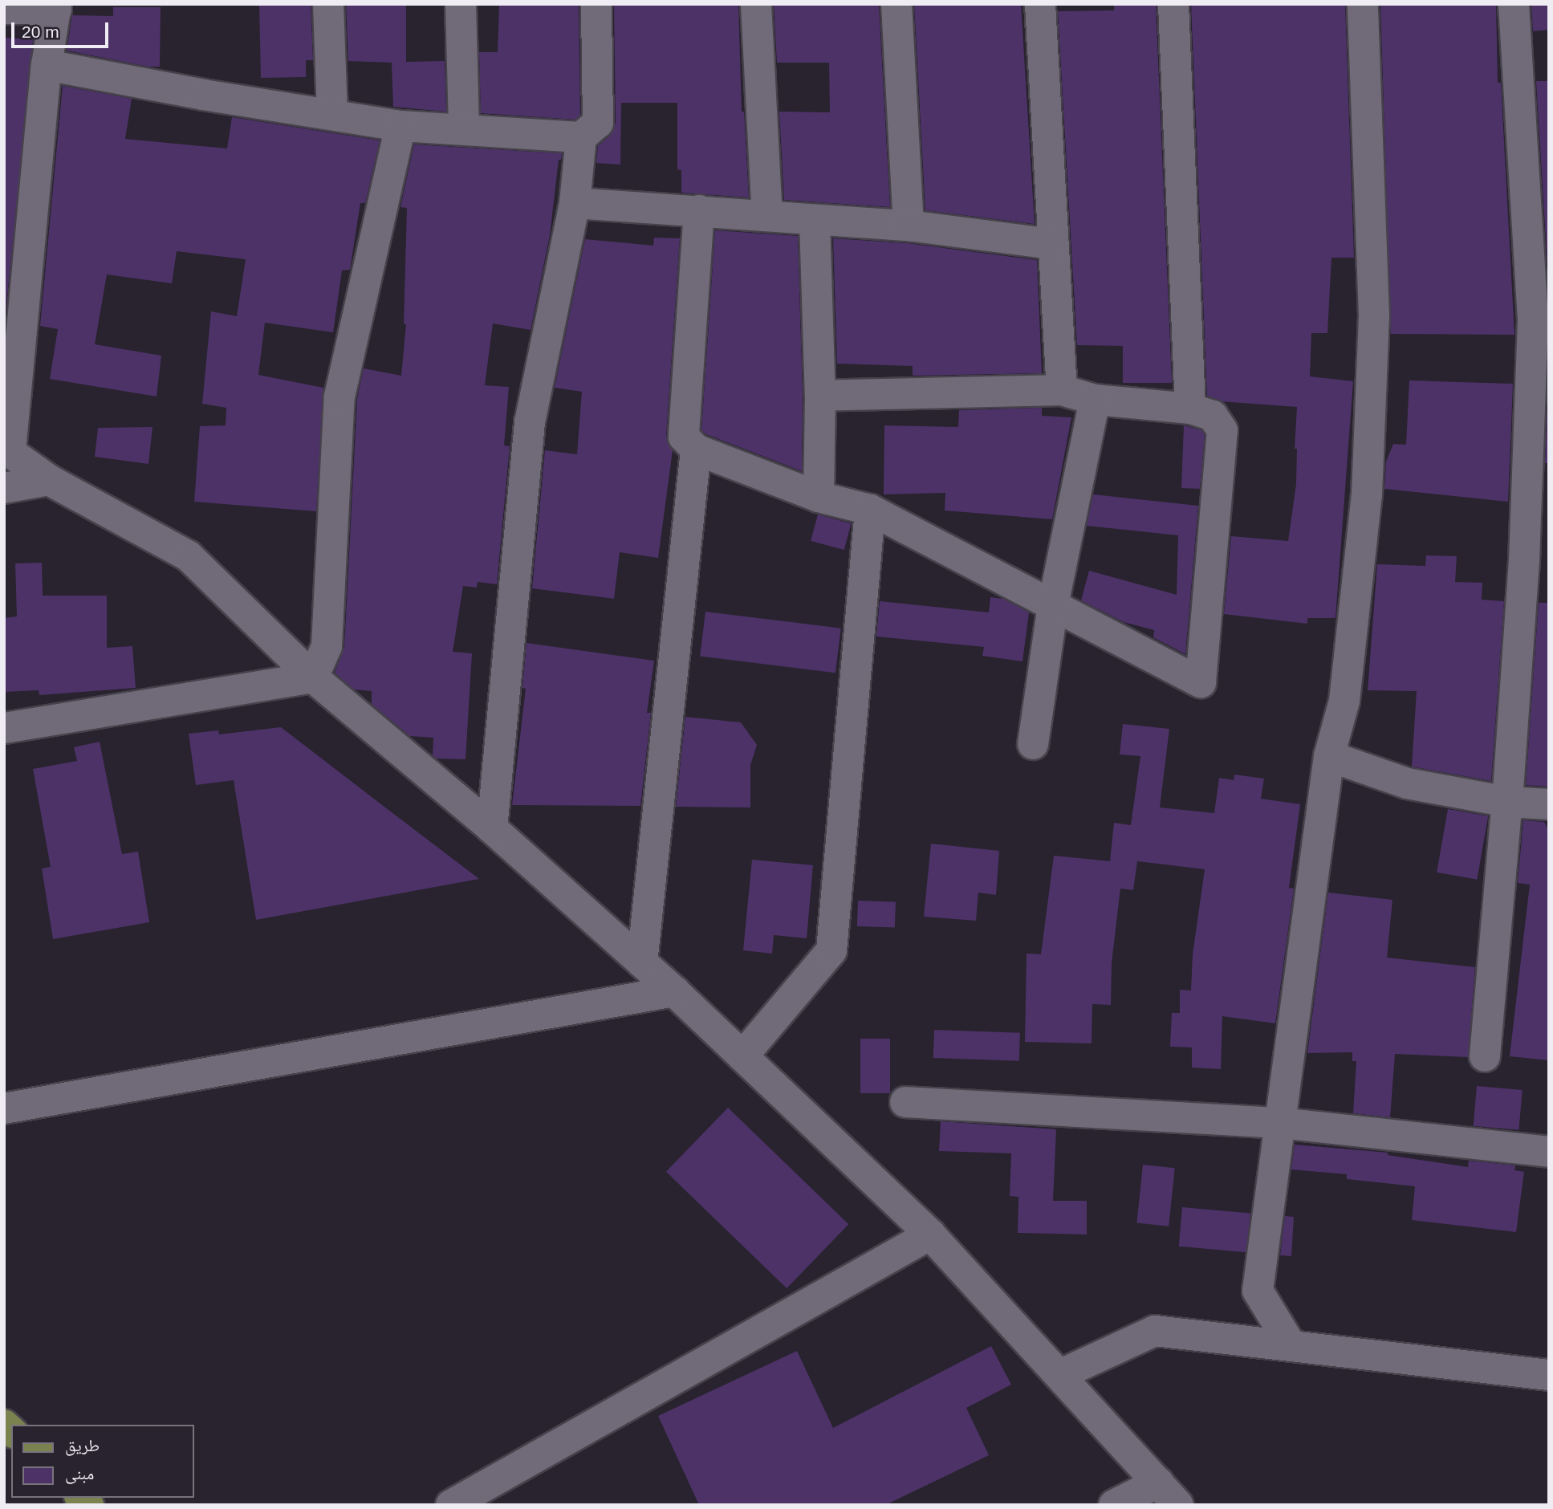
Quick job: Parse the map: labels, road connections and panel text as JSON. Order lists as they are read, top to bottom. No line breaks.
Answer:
{"legend":["طريق","مبنى"],"scale_bar":"20 m"}
